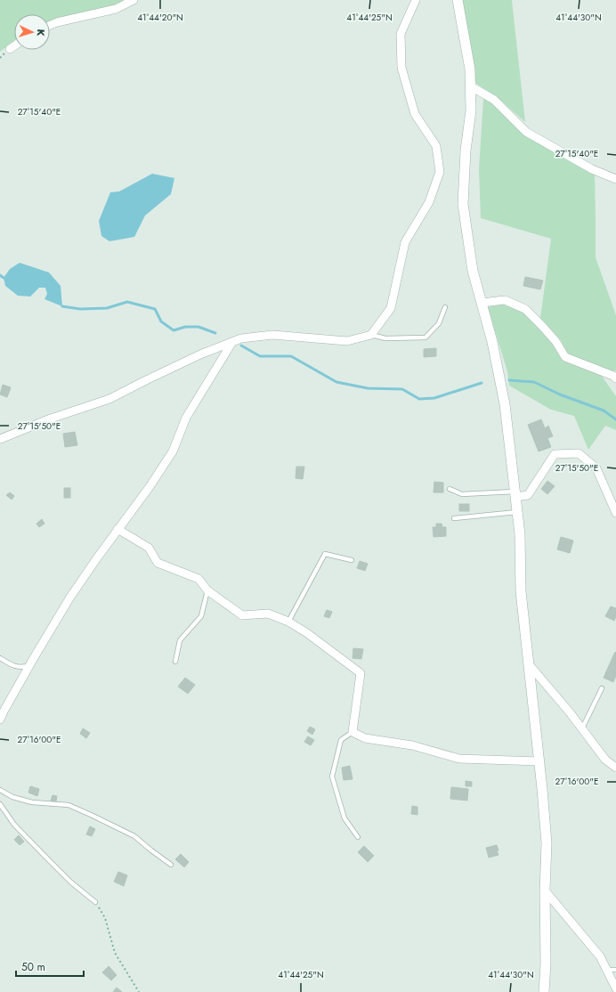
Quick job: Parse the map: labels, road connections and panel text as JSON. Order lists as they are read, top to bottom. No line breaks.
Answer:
{"scale_bar":"50 m","north":"right","coordinates":["41°44'20\"N","41°44'25\"N","41°44'30\"N","27°15'40\"E","27°15'50\"E","27°16'00\"E"]}
